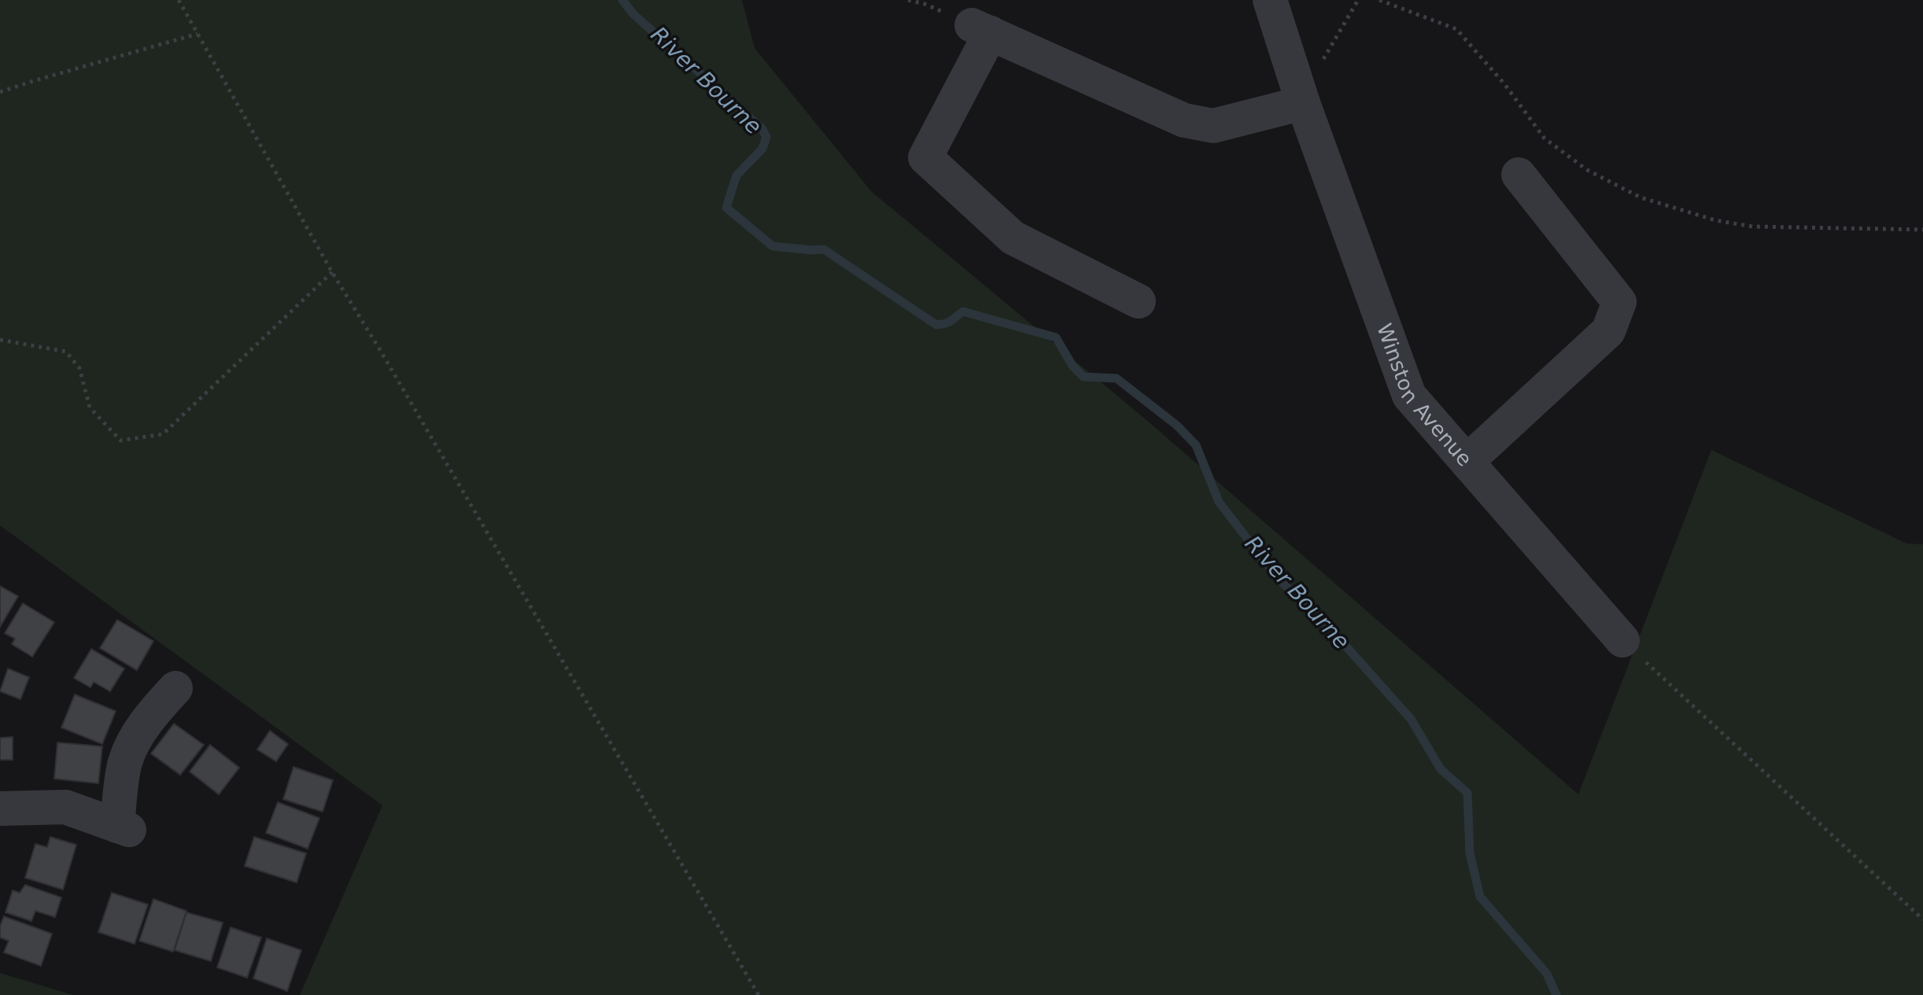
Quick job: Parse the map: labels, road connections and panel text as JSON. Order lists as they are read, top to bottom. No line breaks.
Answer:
{"streets":{"street":["Winston Avenue"]},"water":["River Bourne"]}
